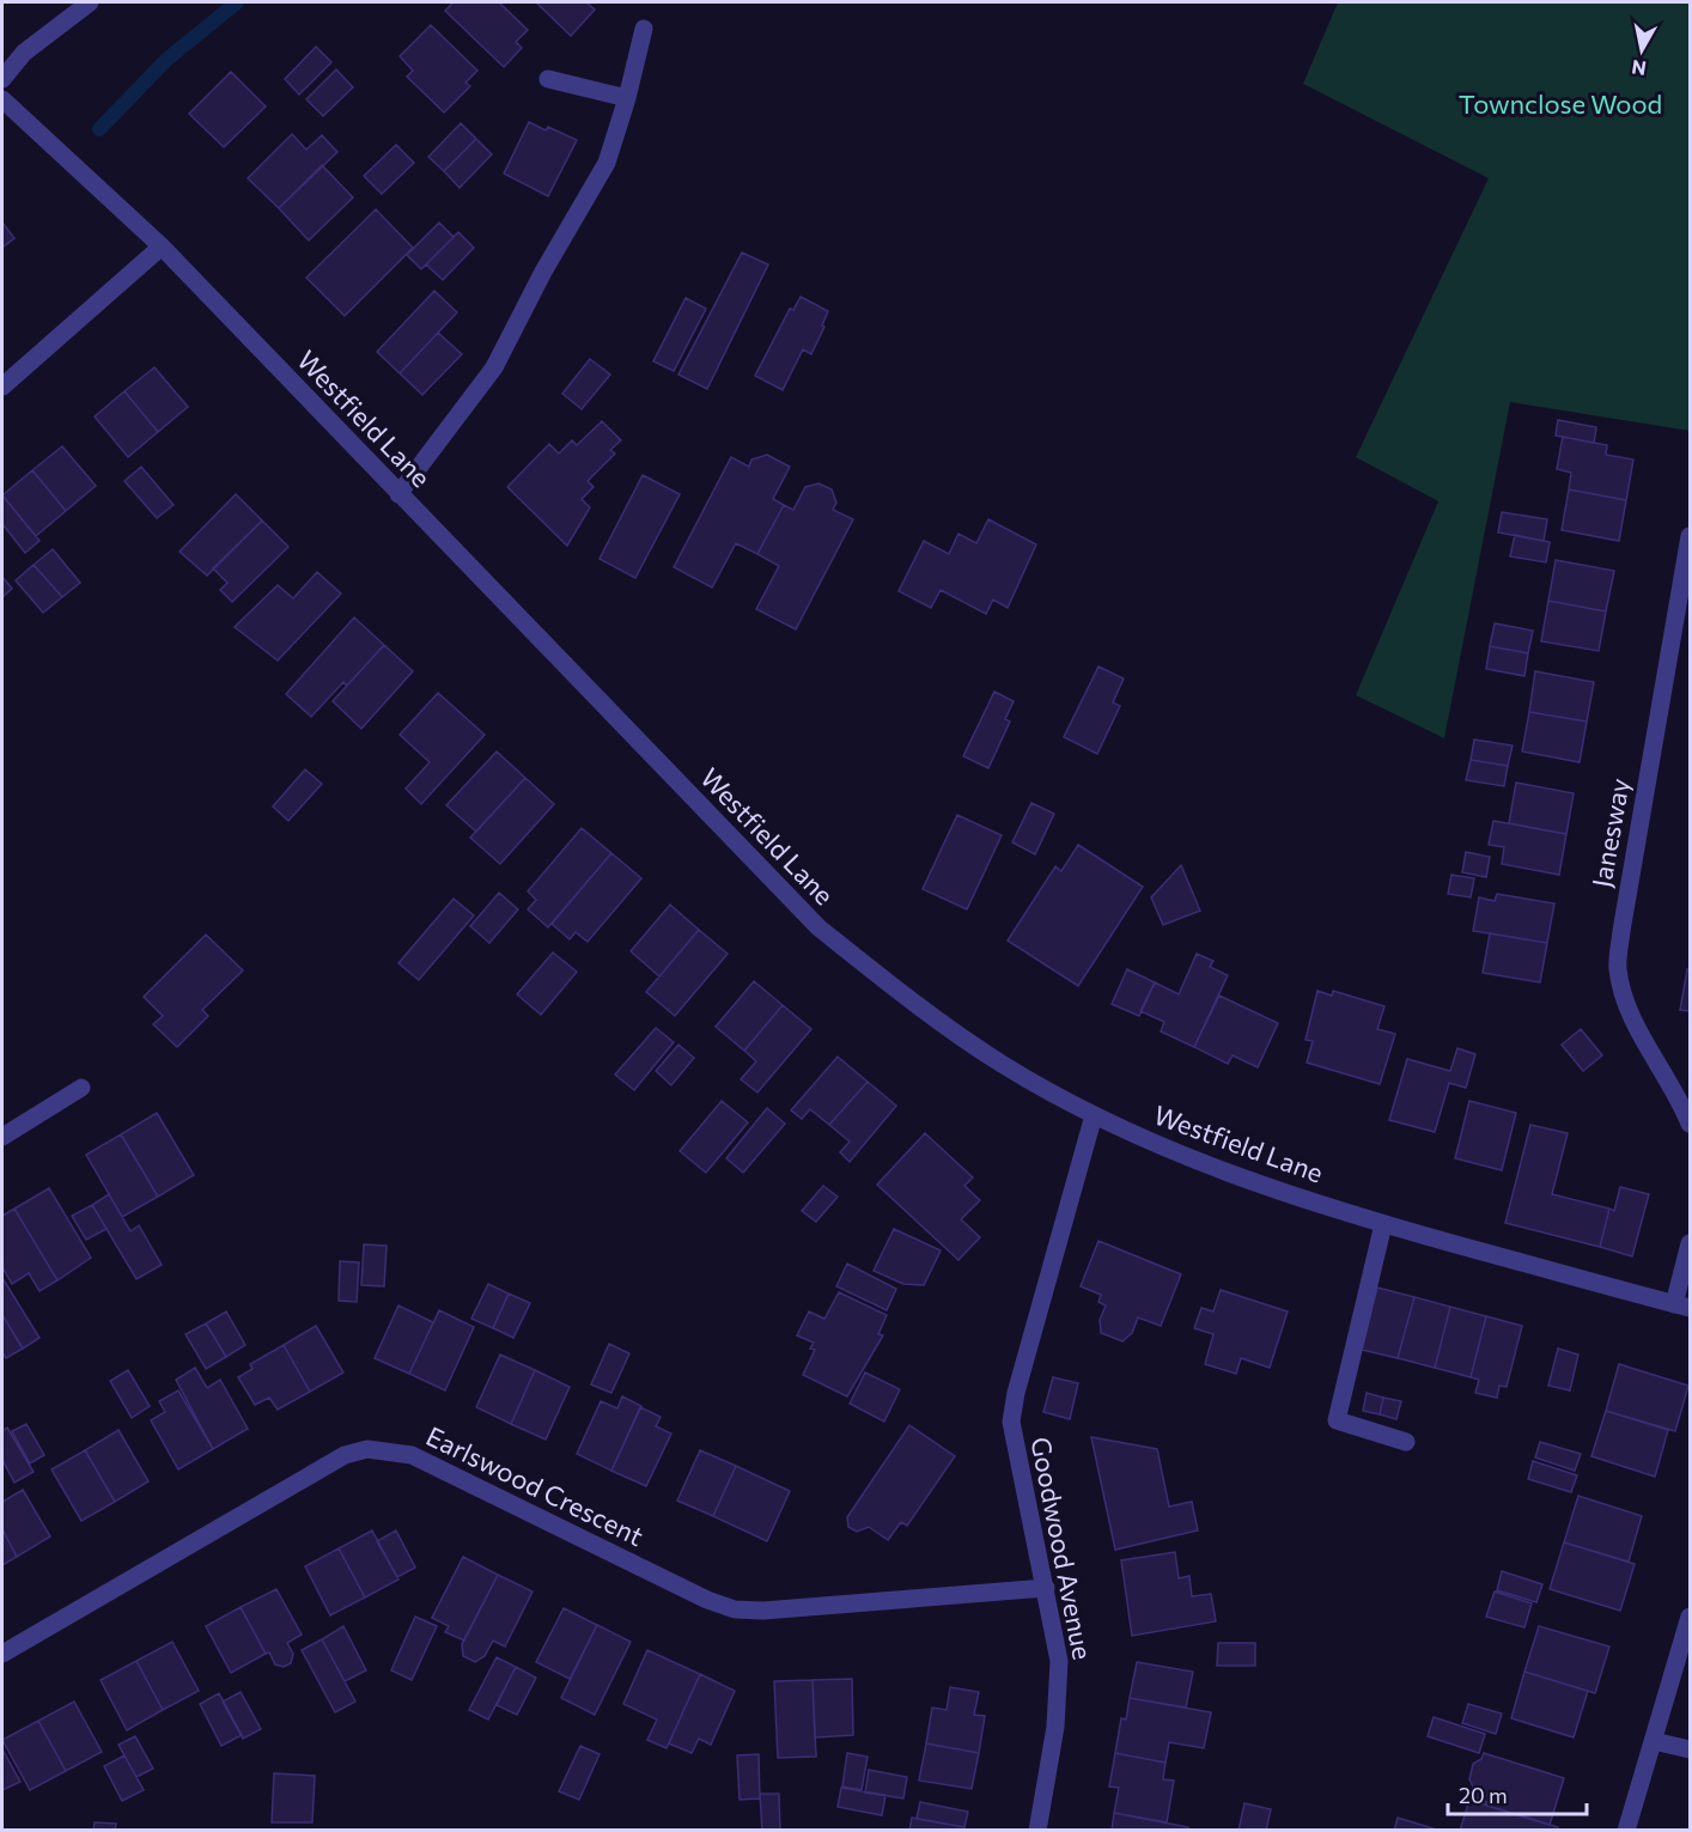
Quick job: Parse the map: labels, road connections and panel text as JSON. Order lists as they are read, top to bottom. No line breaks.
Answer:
{"streets":{"street":["Westfield Lane","Janesway","Earlswood Crescent","Goodwood Avenue"]},"crossings":[["Westfield Lane","Goodwood Avenue"],["Earlswood Crescent","Goodwood Avenue"]],"parks":["Townclose Wood"],"scale_bar":"20 m","north":"bottom"}
